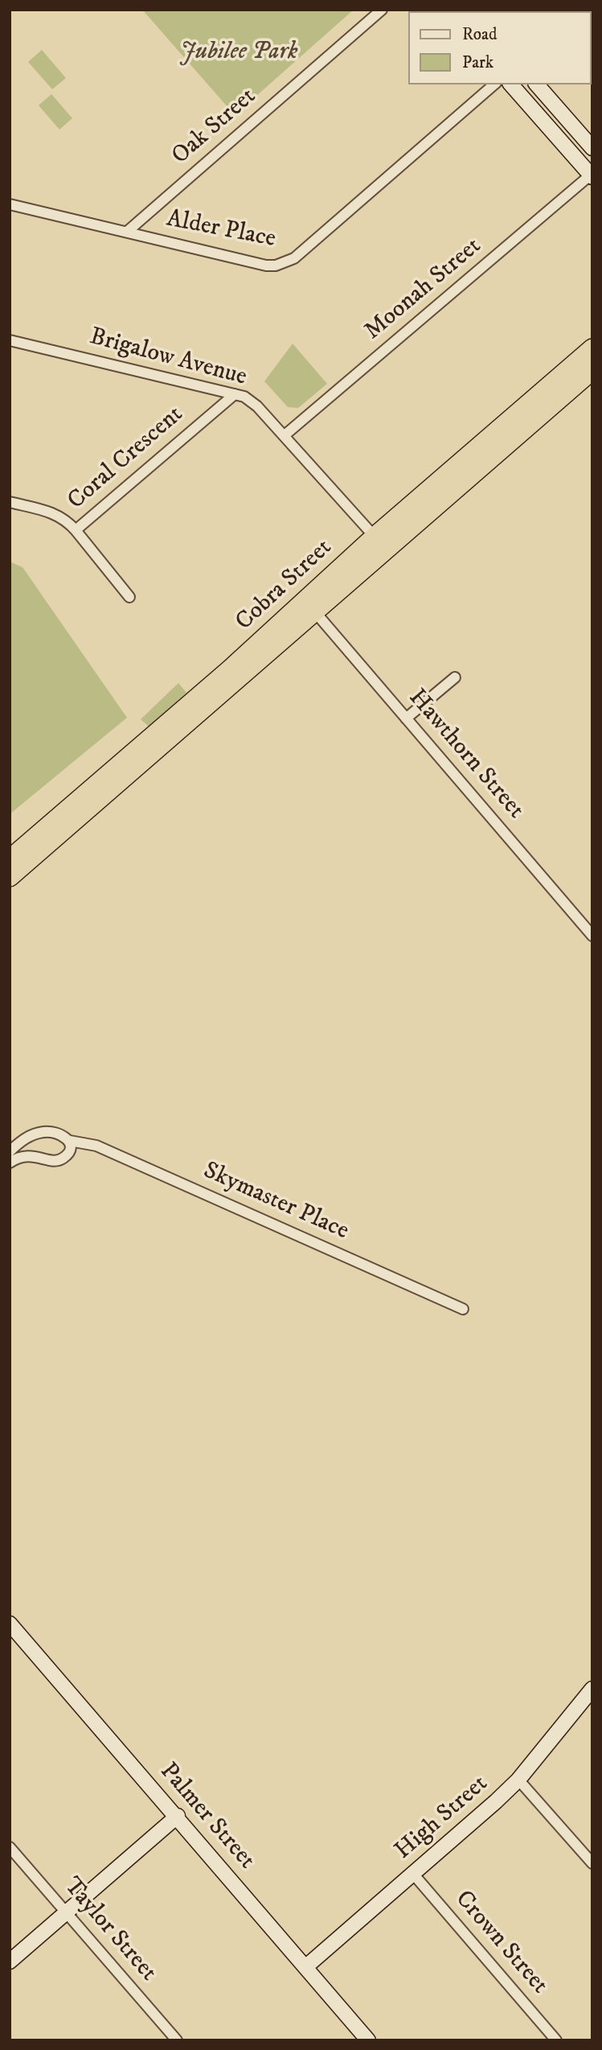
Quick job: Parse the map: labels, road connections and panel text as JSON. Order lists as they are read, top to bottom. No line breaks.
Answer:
{"streets":{"highway":["Cobra Street"],"street":["Oak Street","Alder Place","Moonah Street","Brigalow Avenue","Coral Crescent","Hawthorn Street","Skymaster Place","Palmer Street","High Street","Taylor Street","Crown Street"]},"crossings":[["Oak Street","Alder Place"],["Moonah Street","Brigalow Avenue"],["Brigalow Avenue","Coral Crescent"],["Brigalow Avenue","Cobra Street"],["Cobra Street","Hawthorn Street"],["Palmer Street","High Street"],["High Street","Crown Street"]],"parks":["Jubilee Park"],"legend":["Road","Park"]}
